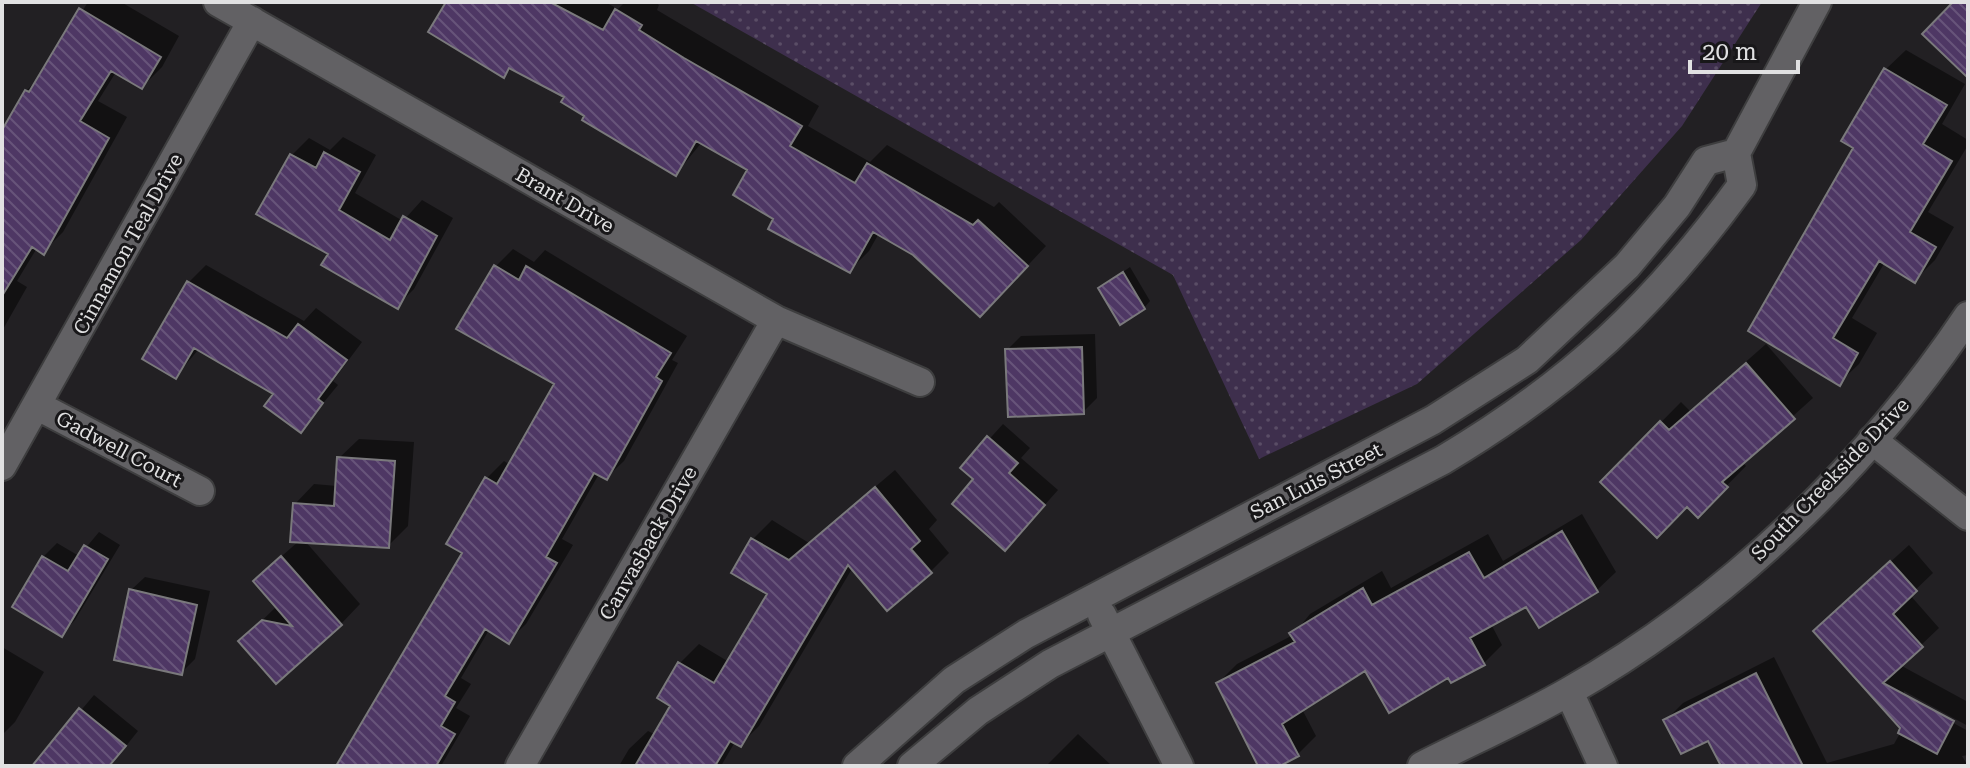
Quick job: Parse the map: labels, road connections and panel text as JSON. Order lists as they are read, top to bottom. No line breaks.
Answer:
{"streets":{"street":["Brant Drive","Cinnamon Teal Drive","Gadwell Court","South Creekside Drive","San Luis Street","Canvasback Drive"]},"crossings":[["Brant Drive","Cinnamon Teal Drive"],["Brant Drive","Canvasback Drive"],["Cinnamon Teal Drive","Gadwell Court"]],"scale_bar":"20 m"}
